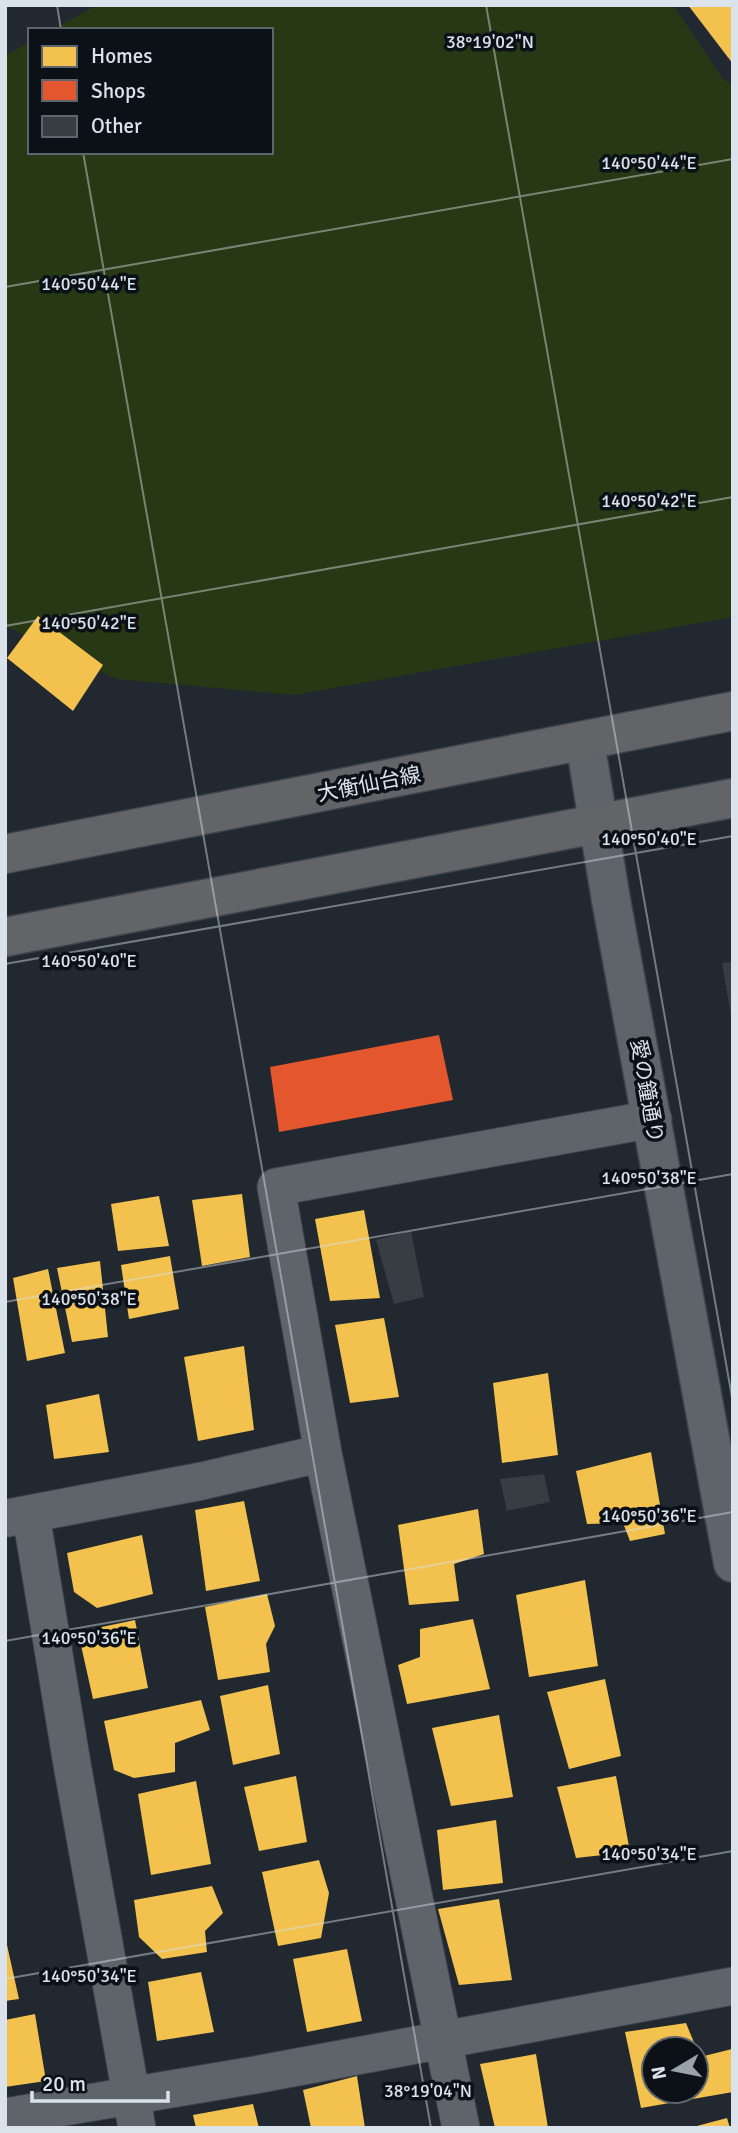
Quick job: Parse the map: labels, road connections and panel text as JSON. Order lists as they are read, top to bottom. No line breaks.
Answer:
{"streets":{"main road":["大衡仙台線"],"street":["愛の鐘通り"]},"crossings":[["大衡仙台線","愛の鐘通り"]],"legend":["Homes","Shops","Other"],"scale_bar":"20 m","north":"left","coordinates":["38°19'02\"N","140°50'44\"E","140°50'42\"E","140°50'40\"E","140°50'38\"E","140°50'36\"E","140°50'34\"E","38°19'04\"N"]}
